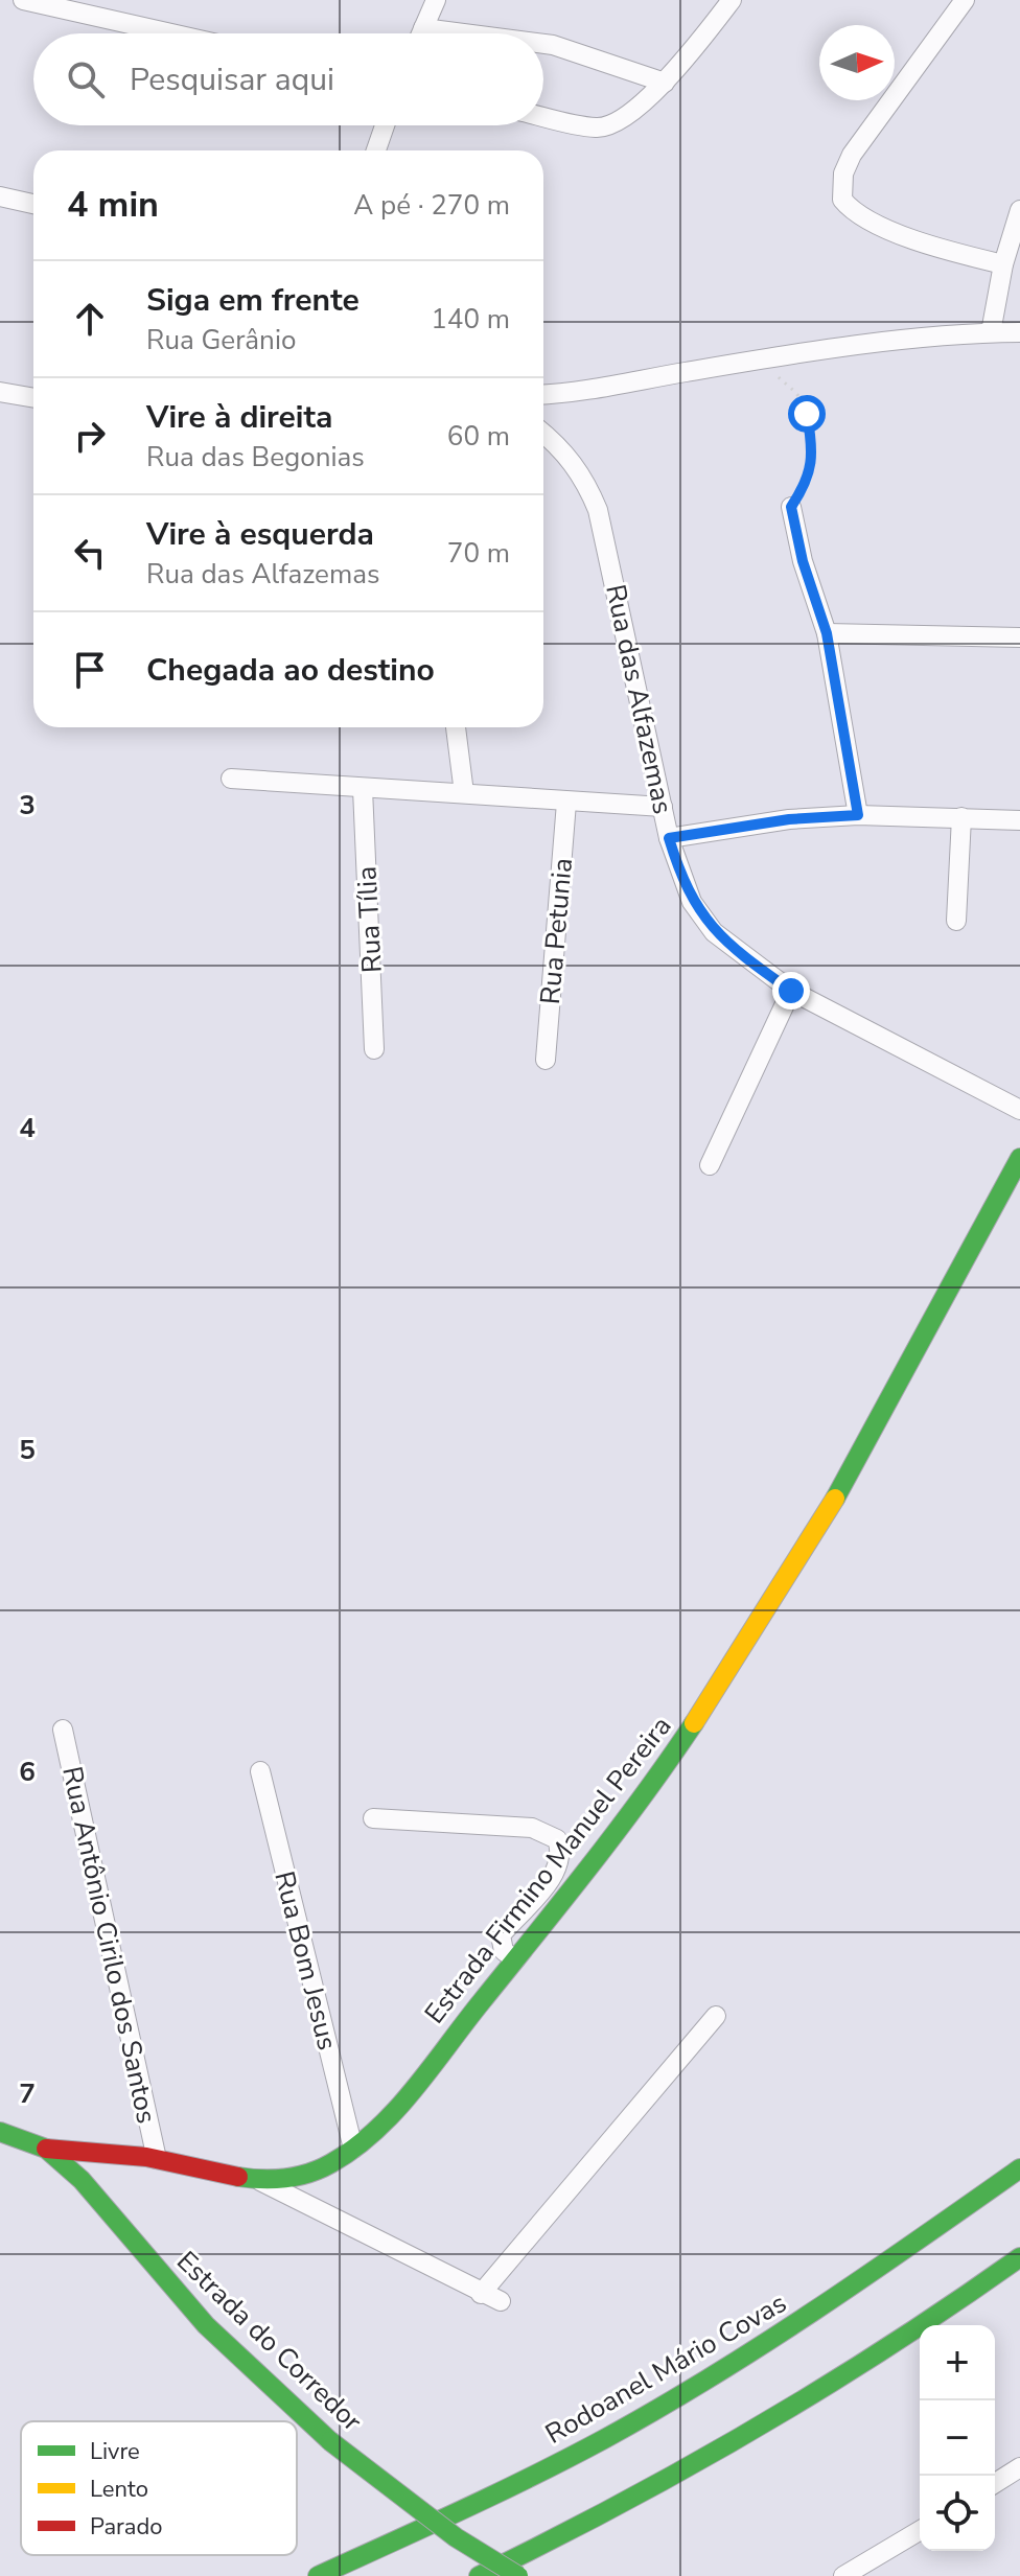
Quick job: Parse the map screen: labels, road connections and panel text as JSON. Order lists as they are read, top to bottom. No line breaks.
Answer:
{"streets":{"main road":["Estrada Firmino Manuel Pereira","Estrada do Corredor","Rodoanel Mário Covas"],"street":["Rua das Alfazemas","Rua Tília","Rua Petunia","Rua Antônio Cirilo dos Santos","Rua Bom Jesus"]},"crossings":[["Estrada Firmino Manuel Pereira","Rua Antônio Cirilo dos Santos"],["Estrada Firmino Manuel Pereira","Rua Bom Jesus"],["Estrada Firmino Manuel Pereira","Estrada do Corredor"]],"legend":["Livre","Lento","Parado"],"north":"right","page":{"search":"Pesquisar aqui","heading":["4 min","A pé · 270 m"],"list":[["Siga em frente","Rua Gerânio","140 m"],["Vire à direita","Rua das Begonias","60 m"],["Vire à esquerda","Rua das Alfazemas","70 m"],"Chegada ao destino"],"map_buttons":["+","−"]},"grid":{"rows":["3","4","5","6","7"]}}
